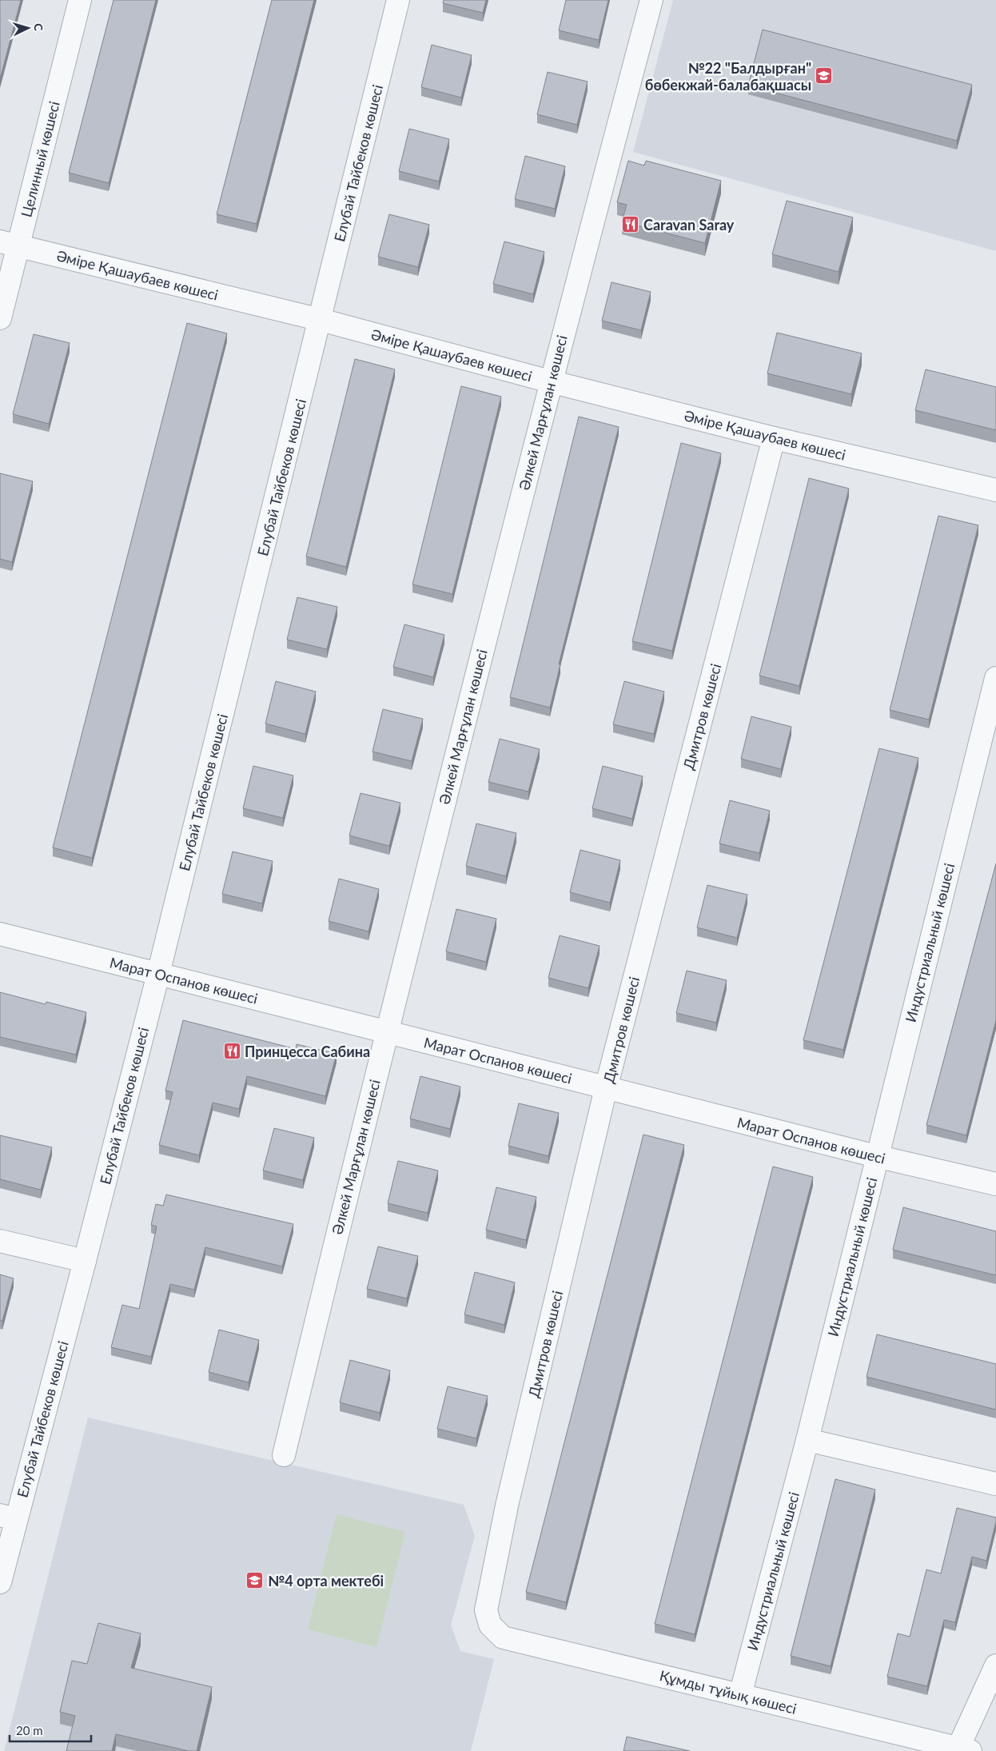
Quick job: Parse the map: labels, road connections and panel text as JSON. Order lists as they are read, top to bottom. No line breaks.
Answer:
{"streets":{"street":["Целинный көшесі","Елубай Тайбеков көшесі","Әміре Қашаубаев көшесі","Әлкей Марғұлан көшесі","Дмитров көшесі","Индустриальный көшесі","Марат Оспанов көшесі","Құмды тұйық көшесі"]},"crossings":[["Целинный көшесі","Әміре Қашаубаев көшесі"],["Елубай Тайбеков көшесі","Әміре Қашаубаев көшесі"],["Елубай Тайбеков көшесі","Марат Оспанов көшесі"],["Әміре Қашаубаев көшесі","Әлкей Марғұлан көшесі"],["Әміре Қашаубаев көшесі","Дмитров көшесі"],["Әлкей Марғұлан көшесі","Марат Оспанов көшесі"],["Дмитров көшесі","Марат Оспанов көшесі"],["Дмитров көшесі","Құмды тұйық көшесі"],["Индустриальный көшесі","Марат Оспанов көшесі"],["Индустриальный көшесі","Құмды тұйық көшесі"]],"places":{"school or university":["№22 \"Балдырған\" бөбекжай-балабақшасы","№4 орта мектебі"],"restaurant":["Caravan Saray","Принцесса Сабина"]},"scale_bar":"20 m","north":"right"}
